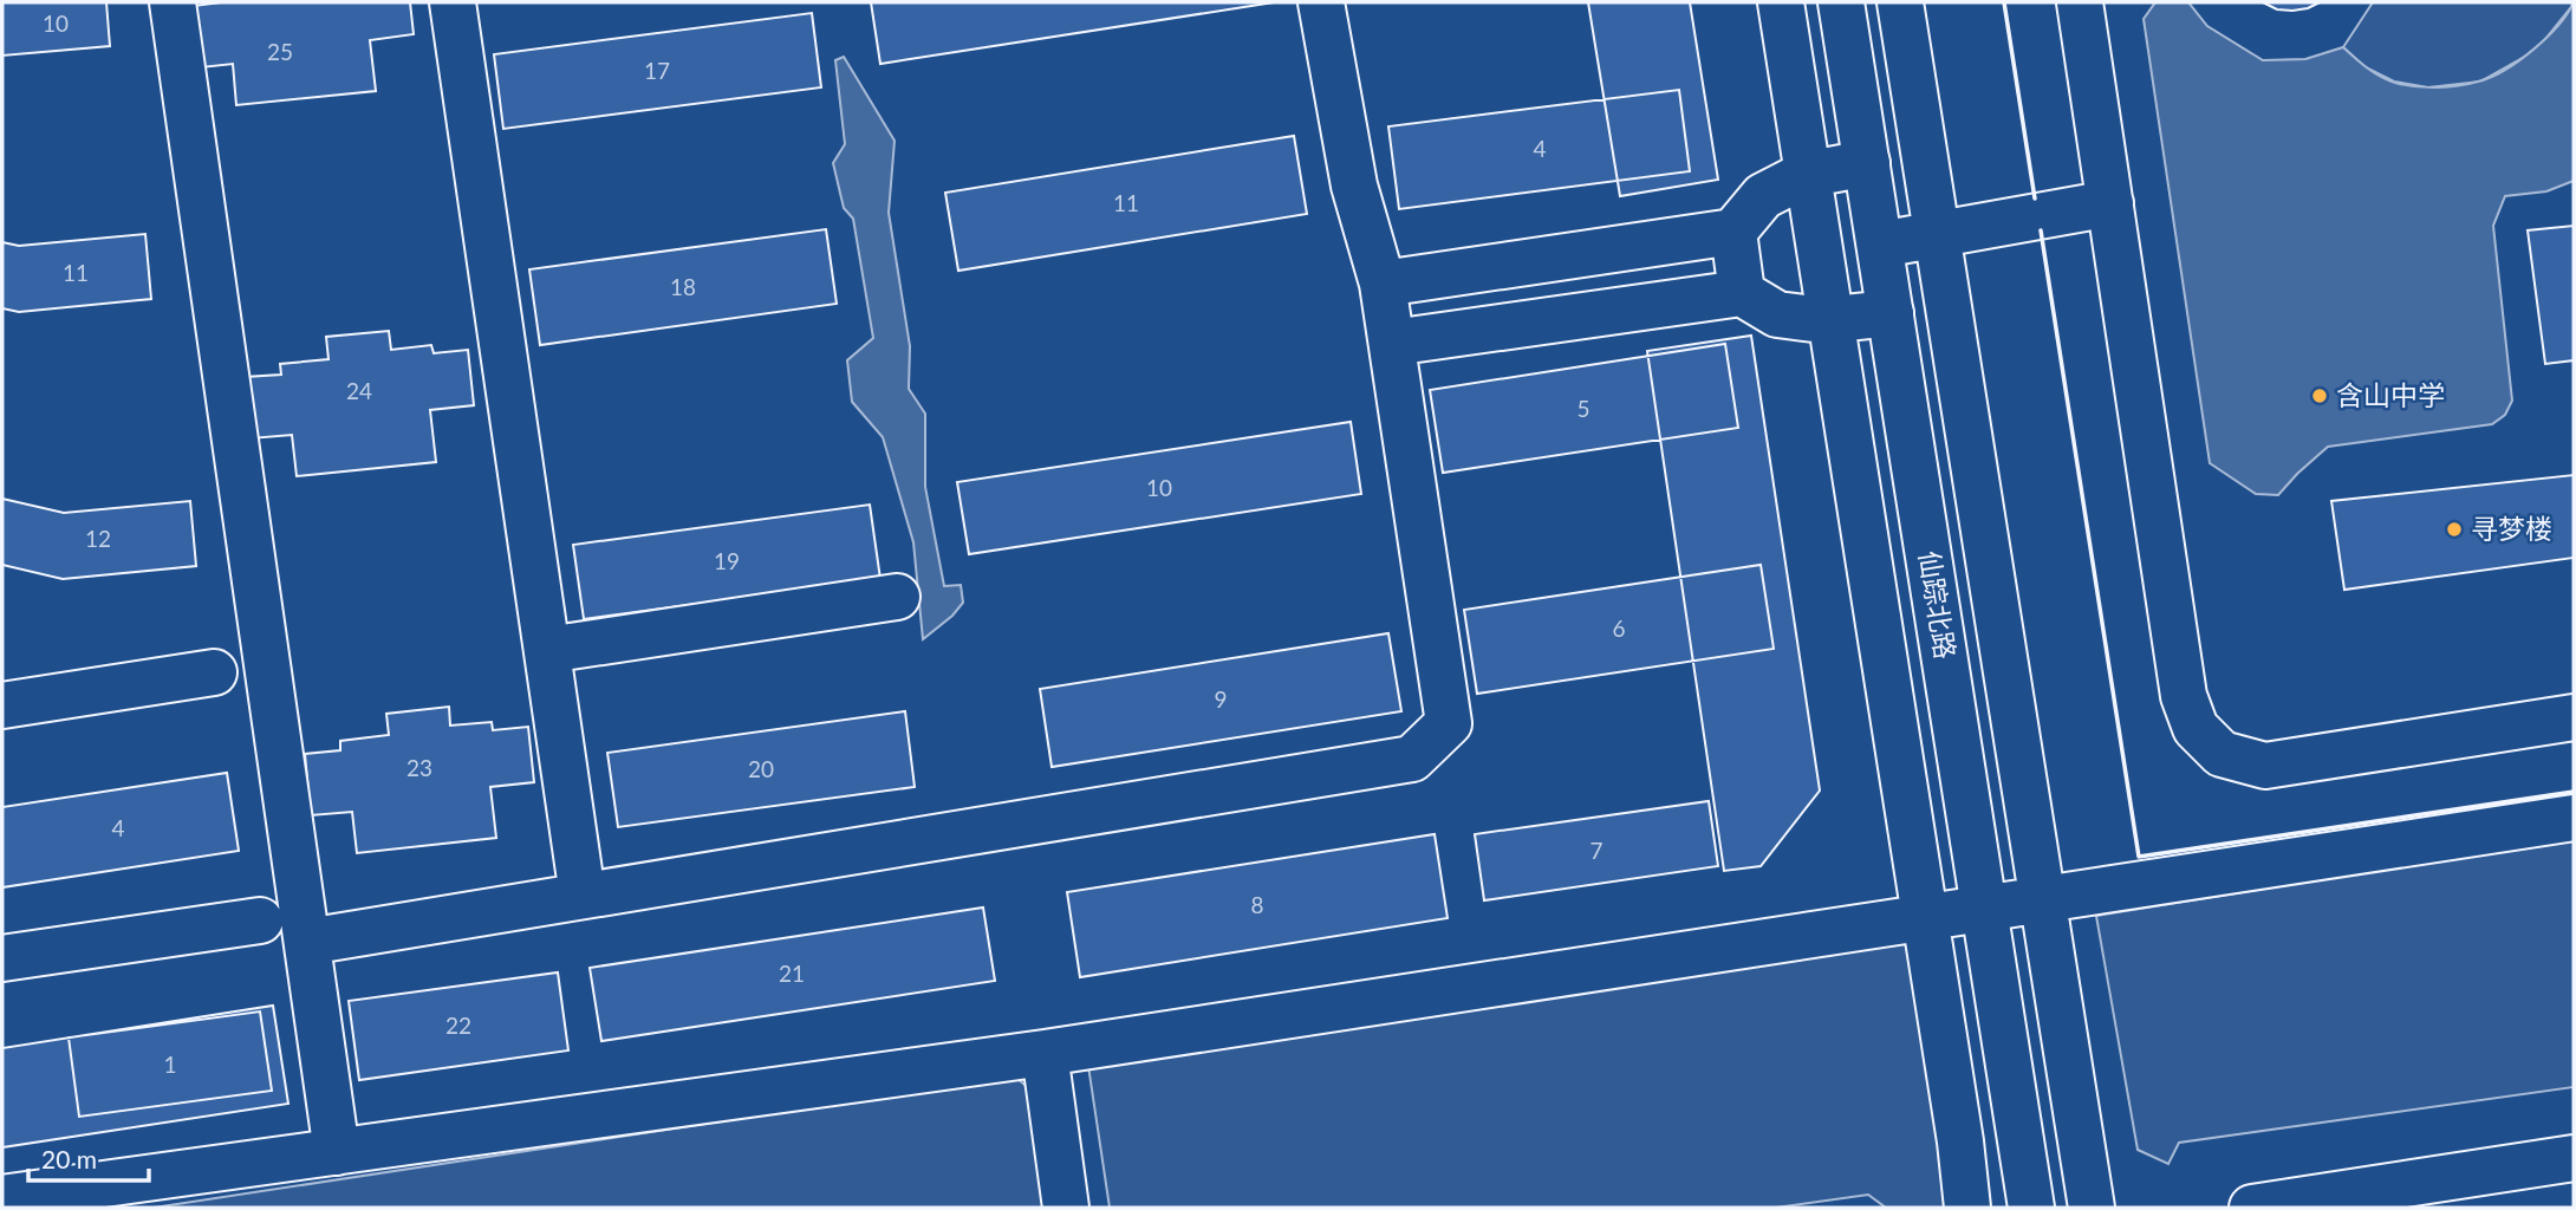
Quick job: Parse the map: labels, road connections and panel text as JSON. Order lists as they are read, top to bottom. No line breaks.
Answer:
{"streets":{"street":["仙踪北路"]},"places":["含山中学","寻梦楼"],"house_numbers":["10","25","17","4","11","11","18","24","5","10","12","19","6","9","23","20","4","7","8","21","22","1"],"scale_bar":"20 m"}
